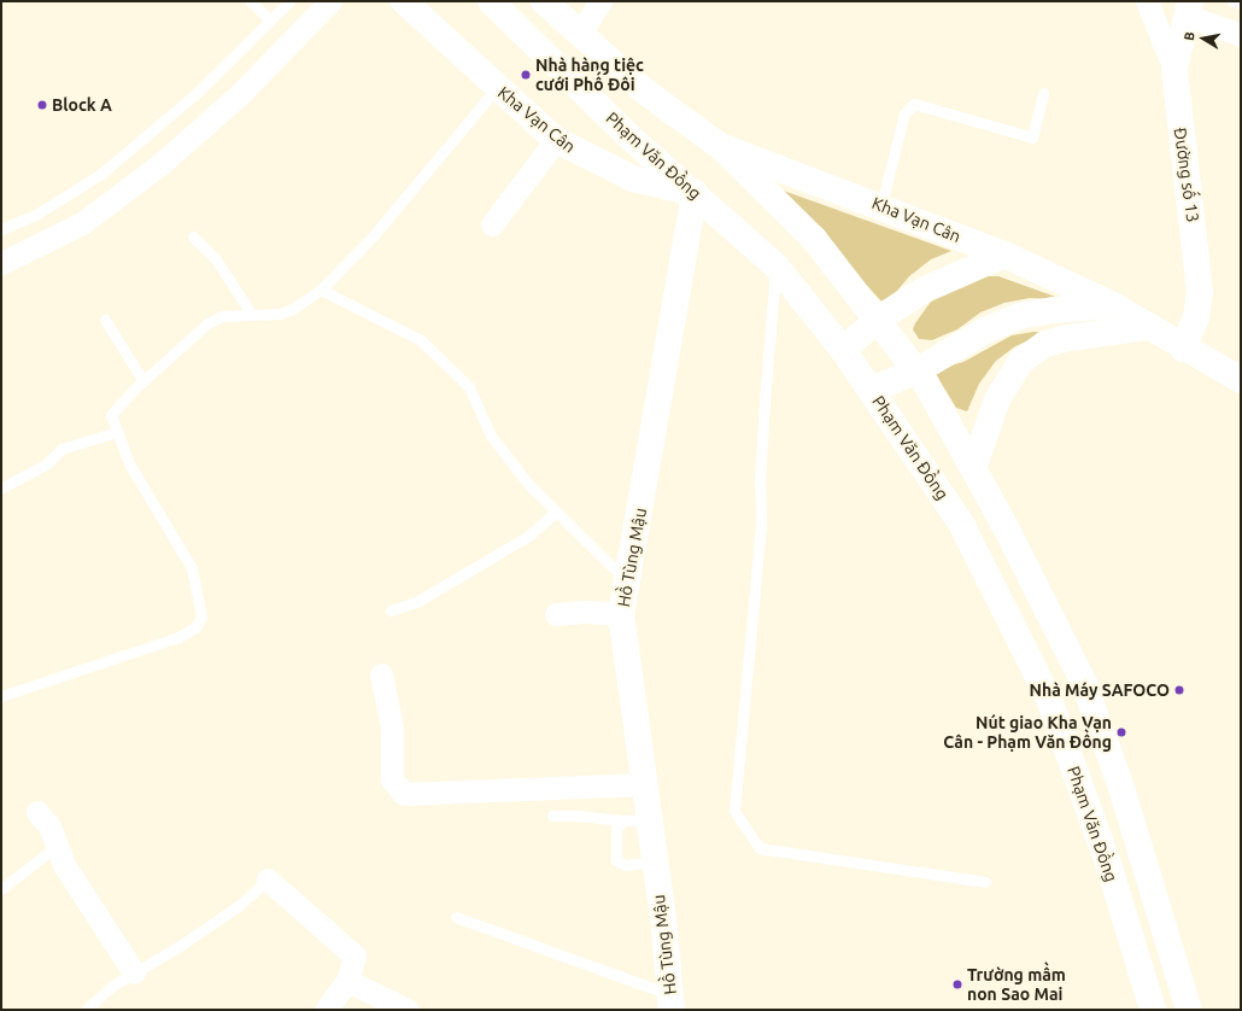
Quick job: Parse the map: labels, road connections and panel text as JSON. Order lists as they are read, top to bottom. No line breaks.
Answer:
{"streets":{"main road":["Kha Vạn Cân","Phạm Văn Đồng","Đường số 13","Hồ Tùng Mậu"]},"crossings":[["Kha Vạn Cân","Phạm Văn Đồng"],["Kha Vạn Cân","Đường số 13"],["Kha Vạn Cân","Hồ Tùng Mậu"],["Phạm Văn Đồng","Hồ Tùng Mậu"]],"places":["Nhà hàng tiệc cưới Phố Đôi","Block A","Nhà Máy SAFOCO","Nút giao Kha Vạn Cân - Phạm Văn Đồng","Trường mầm non Sao Mai"],"north":"left"}
